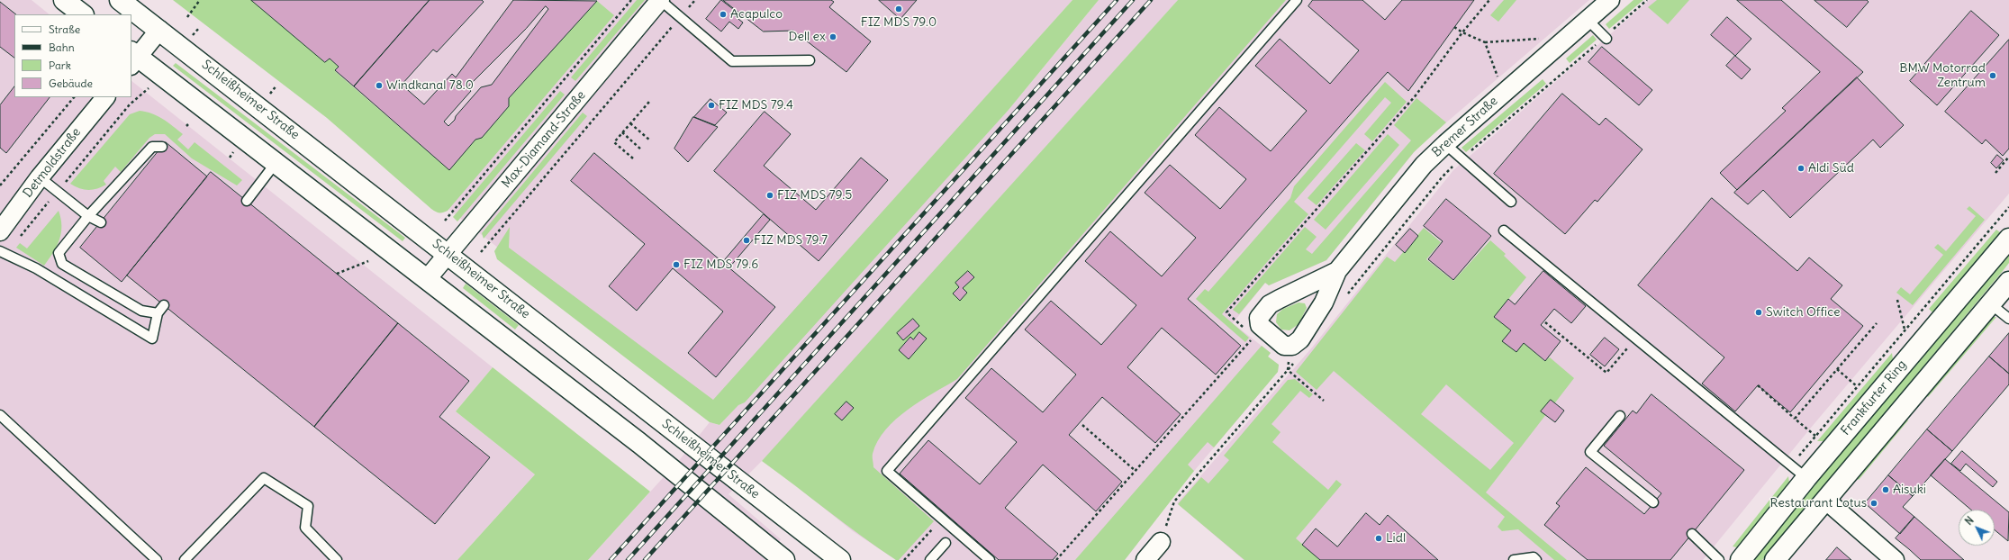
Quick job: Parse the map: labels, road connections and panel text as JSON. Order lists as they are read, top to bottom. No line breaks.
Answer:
{"streets":{"main road":["Schleißheimer Straße","Frankfurter Ring"],"street":["Bremer Straße","Max-Diamand-Straße","Detmoldstraße"]},"crossings":[["Schleißheimer Straße","Max-Diamand-Straße"]],"places":["FIZ MDS 79.0","Acapulco","Dell ex","BMW Motorrad Zentrum","Windkanal 78.0","FIZ MDS 79.4","Aldi Süd","FIZ MDS 79.5","FIZ MDS 79.7","FIZ MDS 79.6","Switch Office","Aisuki","Restaurant Lotus","Lidl"],"legend":["Straße","Bahn","Park","Gebäude"],"north":"top left"}
